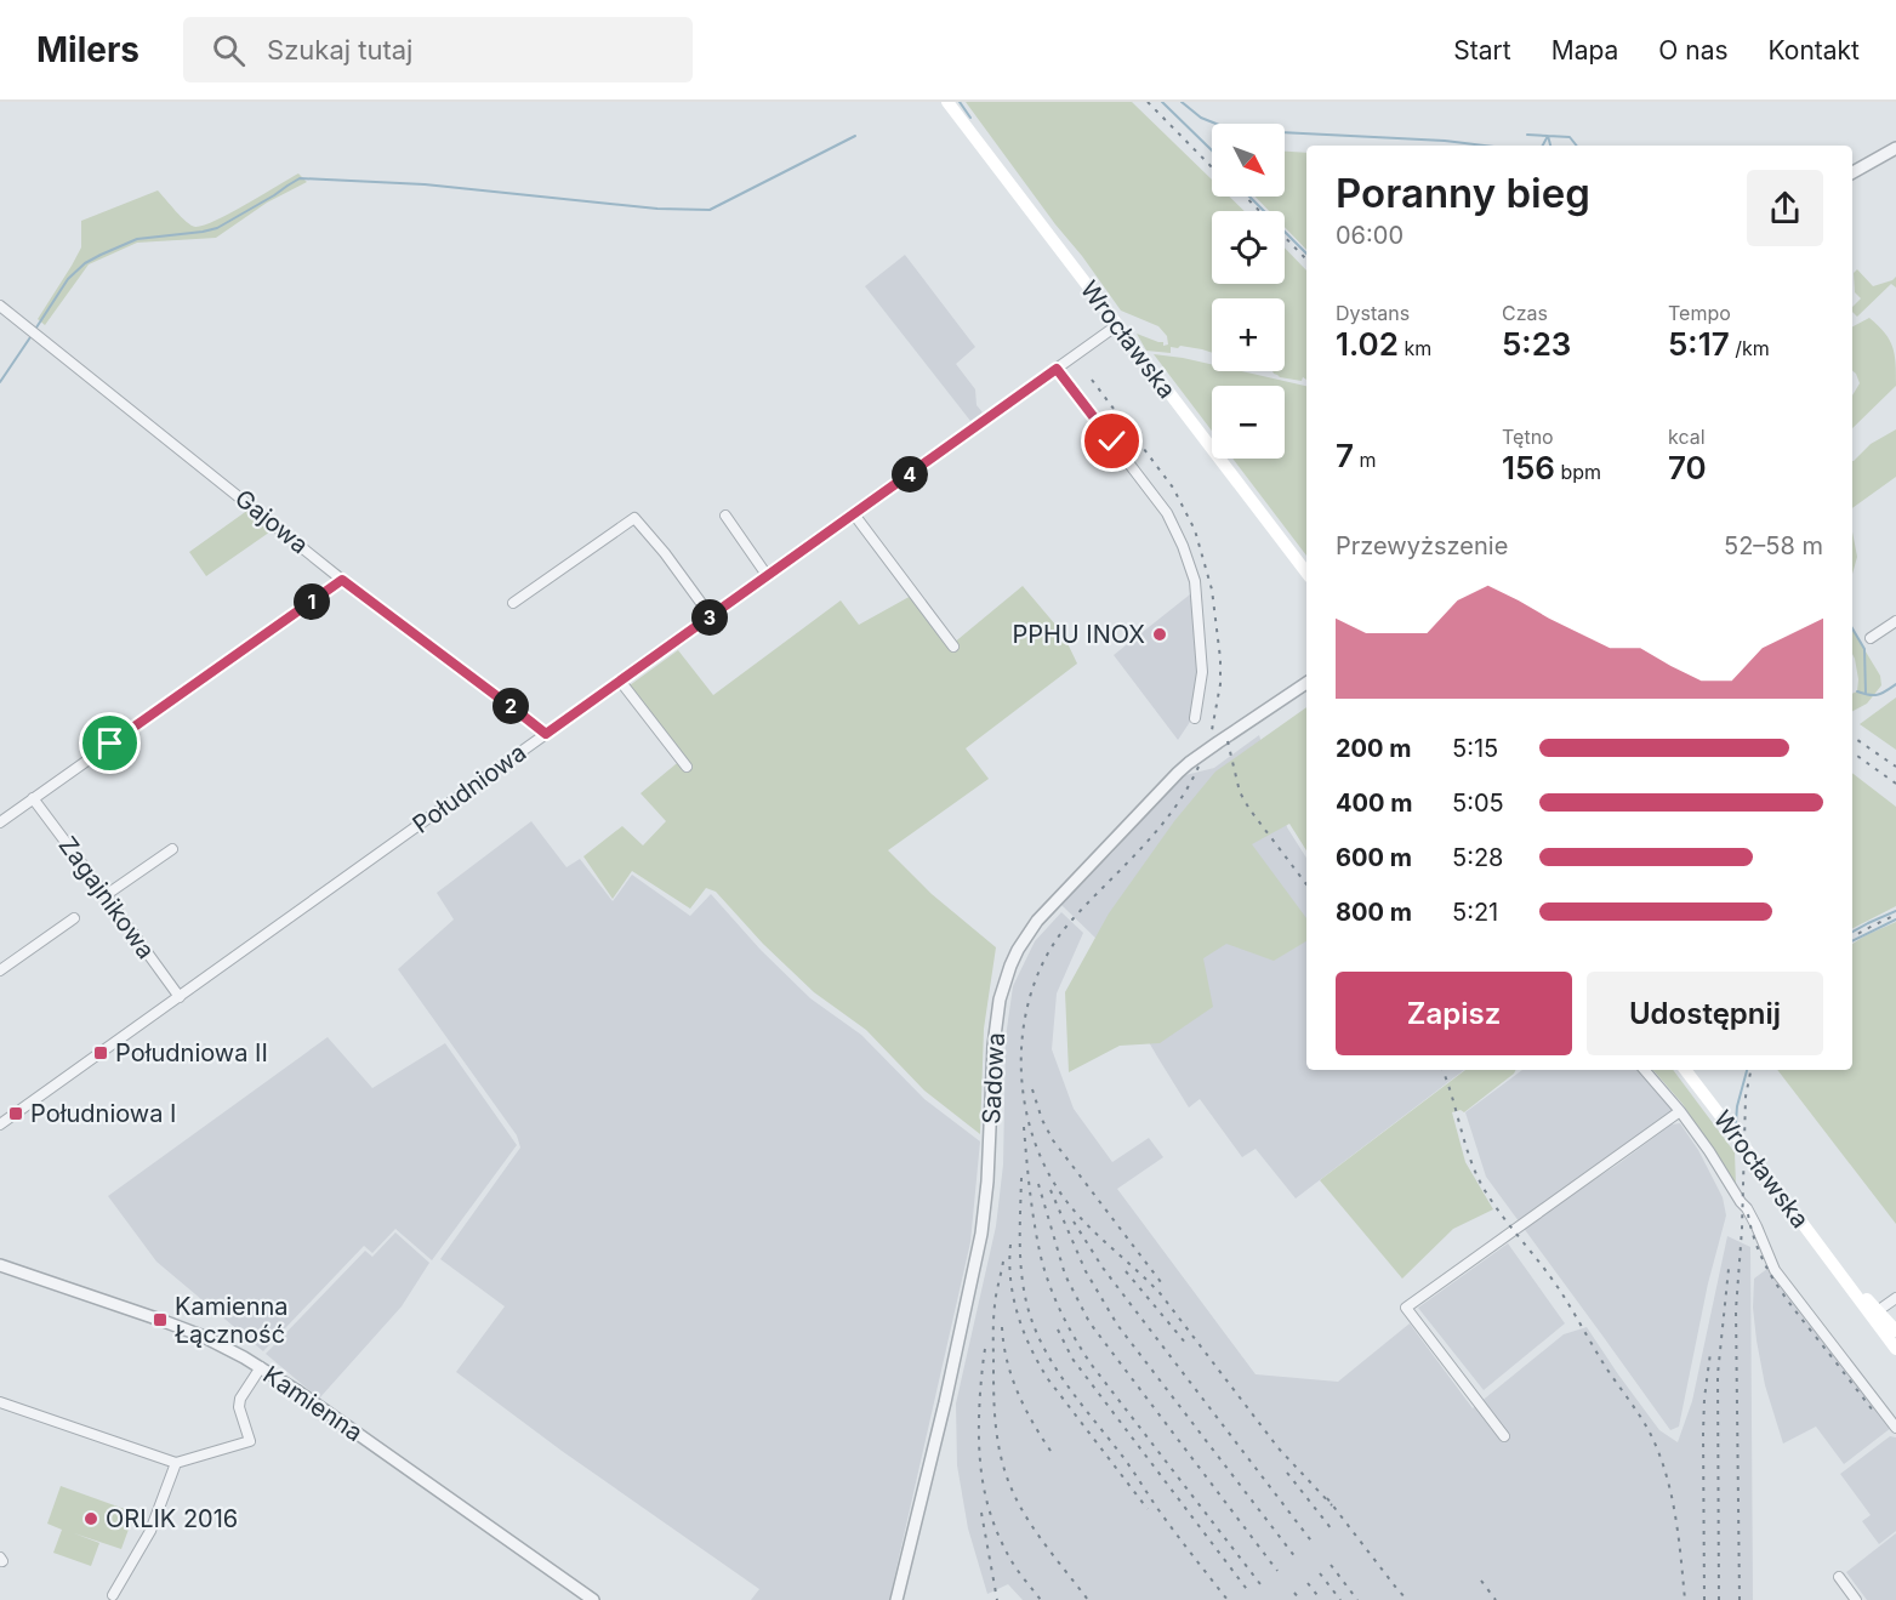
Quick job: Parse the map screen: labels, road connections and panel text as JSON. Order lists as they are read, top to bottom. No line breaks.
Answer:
{"streets":{"main road":["Wrocławska"],"street":["Gajowa","Południowa","Zagajnikowa","Sadowa","Kamienna"]},"crossings":[["Wrocławska","Południowa"],["Gajowa","Południowa"],["Południowa","Zagajnikowa"]],"places":{"other":["PPHU INOX","ORLIK 2016"],"transit":["Południowa II","Południowa I","Kamienna Łączność"]},"north":"bottom right","page":{"header":"Milers","search":"Szukaj tutaj","nav":["Start","Mapa","O nas","Kontakt"],"map_buttons":["+","−"],"heading":["Poranny bieg","06:00"],"stats":[["Dystans","1.02 km"],["Czas","5:23"],["Tempo","5:17 /km"],["7 m"],["Tętno","156 bpm"],["kcal","70"]],"pins":["4","1","3","2"],"chart":["Przewyższenie","52–58 m"],"list":[{"name":"200 m","note":"5:15"},{"name":"400 m","note":"5:05"},{"name":"600 m","note":"5:28"},{"name":"800 m","note":"5:21"}],"buttons":["Zapisz","Udostępnij"]}}
